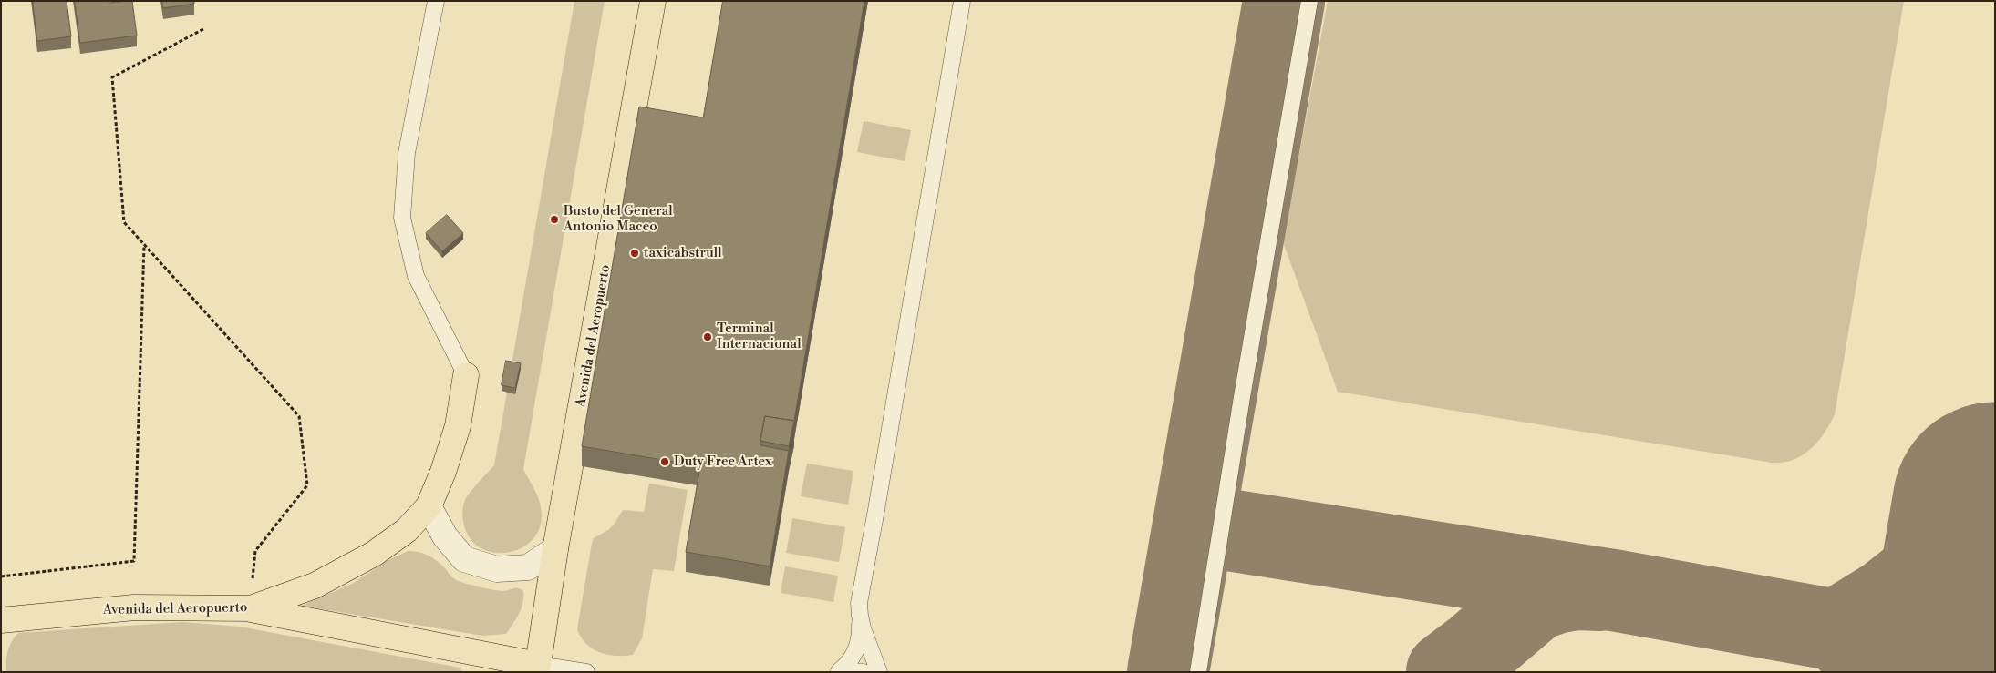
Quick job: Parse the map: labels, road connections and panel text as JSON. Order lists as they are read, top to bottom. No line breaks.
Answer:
{"streets":{"main road":["Avenida del Aeropuerto"]},"places":["Busto del General Antonio Maceo","taxicabstrull","Terminal Internacional","Duty Free Artex"]}
